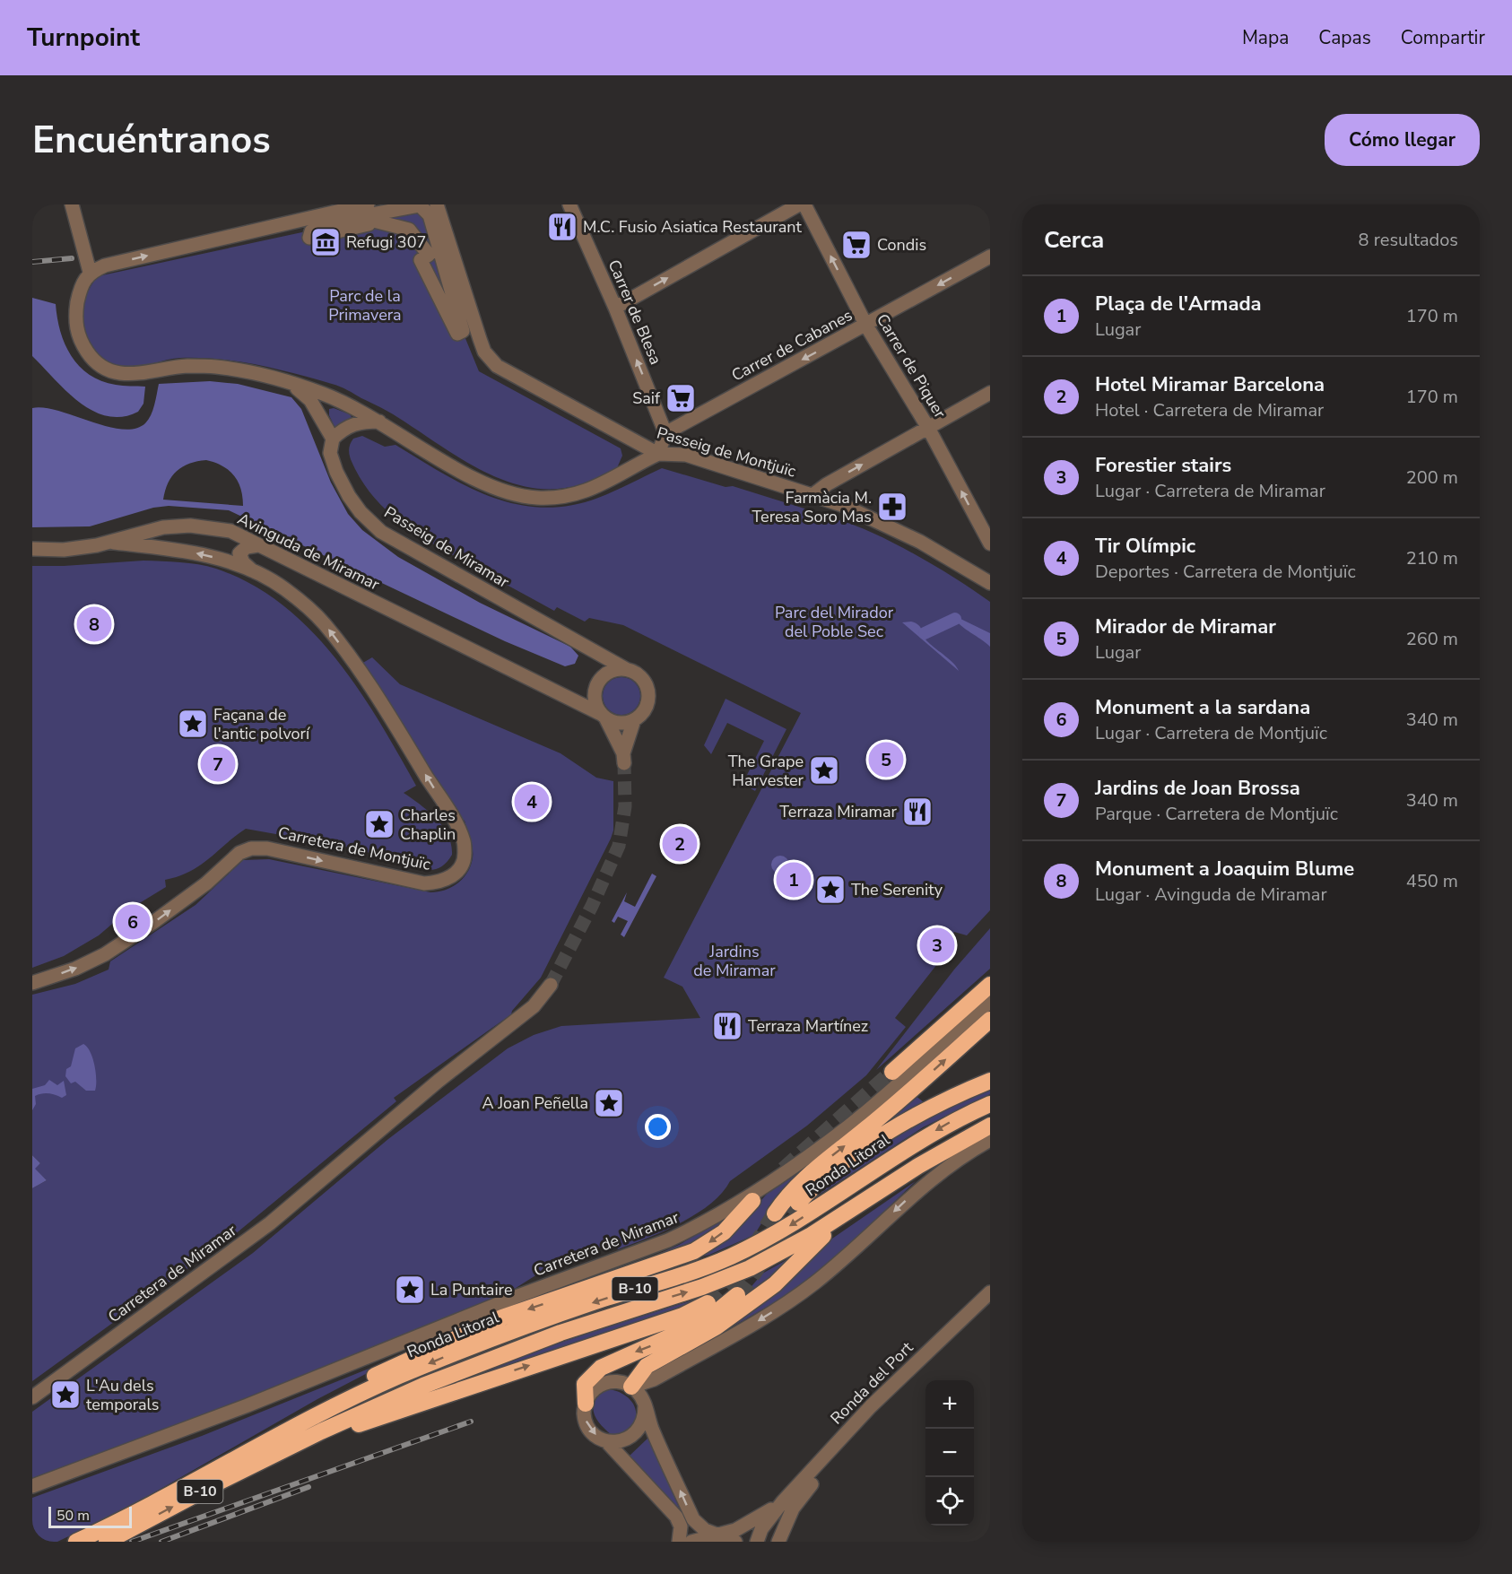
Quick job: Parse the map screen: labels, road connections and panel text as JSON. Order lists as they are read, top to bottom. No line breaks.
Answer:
{"streets":{"highway":["Ronda Litoral","B-10"],"street":["Carrer de Blesa","Carrer de Cabanes","Carrer de Piquer","Passeig de Montjuïc","Passeig de Miramar","Avinguda de Miramar","Carretera de Montjuïc","Carretera de Miramar","Ronda del Port"]},"crossings":[["Carrer de Blesa","Carrer de Cabanes"],["Carrer de Cabanes","Carrer de Piquer"],["Passeig de Miramar","Avinguda de Miramar"],["Avinguda de Miramar","Carretera de Montjuïc"],["Ronda Litoral","B-10"]],"one_way":["Carrer de Blesa","Carrer de Piquer"],"parks":["Parc de la Primavera","Parc del Mirador del Poble Sec","Jardins de Miramar"],"places":{"restaurant":["M.C. Fusio Asiatica Restaurant","Terraza Miramar","Terraza Martínez"],"museum":["Refugi 307"],"supermarket":["Condis","Saif"],"pharmacy":["Farmàcia M. Teresa Soro Mas"],"place":["Façana de l'antic polvorí","The Grape Harvester","Charles Chaplin","The Serenity","A Joan Peñella","La Puntaire","L'Au dels temporals"]},"scale_bar":"50 m","page":{"header":"Turnpoint","nav":["Mapa","Capas","Compartir"],"buttons":"Cómo llegar","title":"Encuéntranos","heading":["Cerca","8 resultados"],"list":[{"mark":"1","name":"Plaça de l'Armada","note":"Lugar","value":"170 m"},{"mark":"2","name":"Hotel Miramar Barcelona","note":"Hotel · Carretera de Miramar","value":"170 m"},{"mark":"3","name":"Forestier stairs","note":"Lugar · Carretera de Miramar","value":"200 m"},{"mark":"4","name":"Tir Olímpic","note":"Deportes · Carretera de Montjuïc","value":"210 m"},{"mark":"5","name":"Mirador de Miramar","note":"Lugar","value":"260 m"},{"mark":"6","name":"Monument a la sardana","note":"Lugar · Carretera de Montjuïc","value":"340 m"},{"mark":"7","name":"Jardins de Joan Brossa","note":"Parque · Carretera de Montjuïc","value":"340 m"},{"mark":"8","name":"Monument a Joaquim Blume","note":"Lugar · Avinguda de Miramar","value":"450 m"}],"pins":["8","5","7","4","2","1","6","3"],"map_buttons":["+","−"],"scale":"50 m"}}
